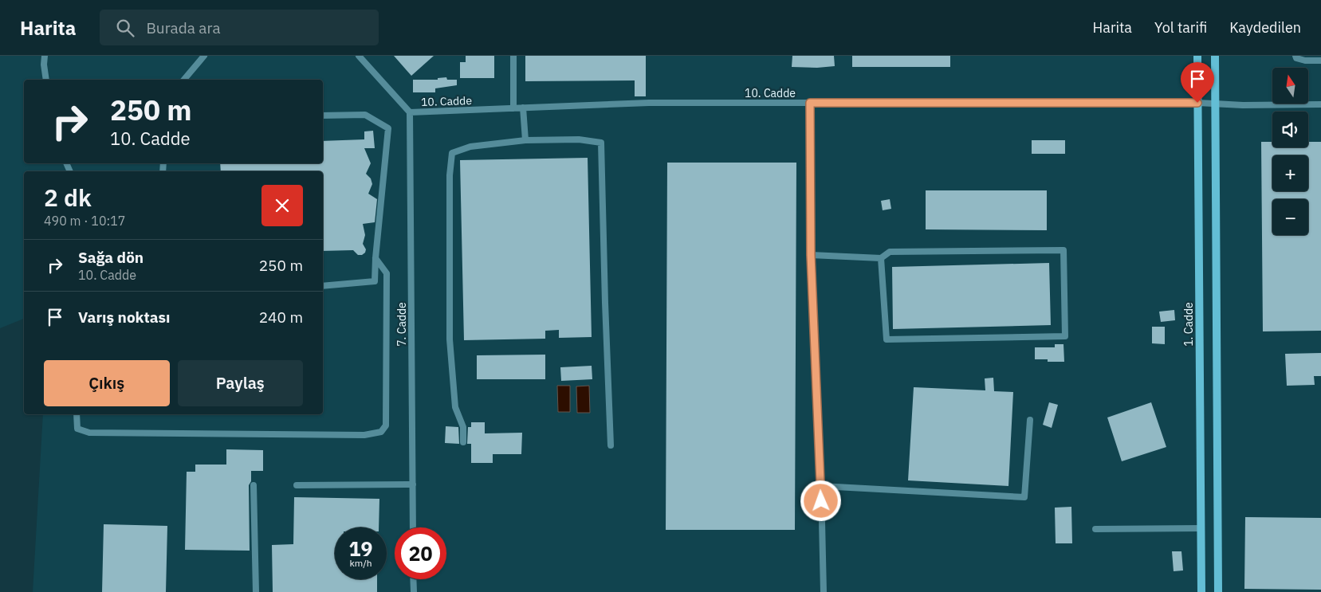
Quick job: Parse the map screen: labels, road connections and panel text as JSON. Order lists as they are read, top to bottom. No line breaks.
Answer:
{"streets":{"street":["1. Cadde"],"lane":["10. Cadde","7. Cadde"]},"crossings":[["10. Cadde","7. Cadde"],["10. Cadde","1. Cadde"]],"north":"top","page":{"header":"Harita","search":"Burada ara","nav":["Harita","Yol tarifi","Kaydedilen"],"map_buttons":["+","−"],"turn":["250 m","10. Cadde"],"heading":["2 dk","490 m · 10:17"],"list":[{"name":"Sağa dön","note":"10. Cadde","value":"250 m"},{"name":"Varış noktası","value":"240 m"}],"buttons":["Çıkış","Paylaş"],"speed":"19 km/h","limit":"20"}}
